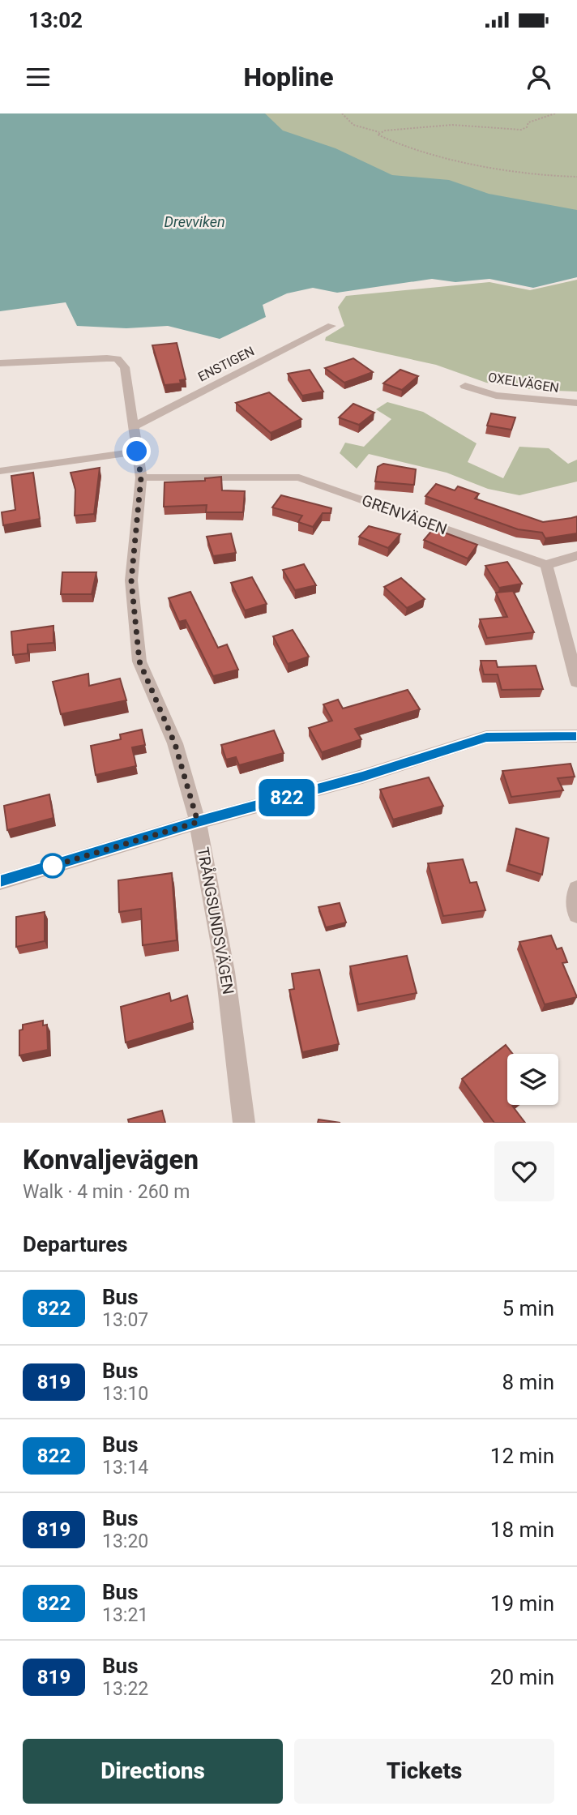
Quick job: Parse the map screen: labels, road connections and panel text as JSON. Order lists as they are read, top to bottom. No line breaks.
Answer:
{"streets":{"street":["ENSTIGEN","OXELVÄGEN","GRENVÄGEN","TRÅNGSUNDSVÄGEN"]},"crossings":[["ENSTIGEN","TRÅNGSUNDSVÄGEN"],["GRENVÄGEN","TRÅNGSUNDSVÄGEN"]],"water":["Drevviken"],"lines":["bus line 822"],"page":{"status":"13:02","header":"Hopline","on_map":"822","heading":[["Konvaljevägen","Walk · 4 min · 260 m"],"Departures"],"list":[{"mark":"822","name":"Bus","note":"13:07","value":"5 min"},{"mark":"819","name":"Bus","note":"13:10","value":"8 min"},{"mark":"822","name":"Bus","note":"13:14","value":"12 min"},{"mark":"819","name":"Bus","note":"13:20","value":"18 min"},{"mark":"822","name":"Bus","note":"13:21","value":"19 min"},{"mark":"819","name":"Bus","note":"13:22","value":"20 min"}],"buttons":["Directions","Tickets"]}}
